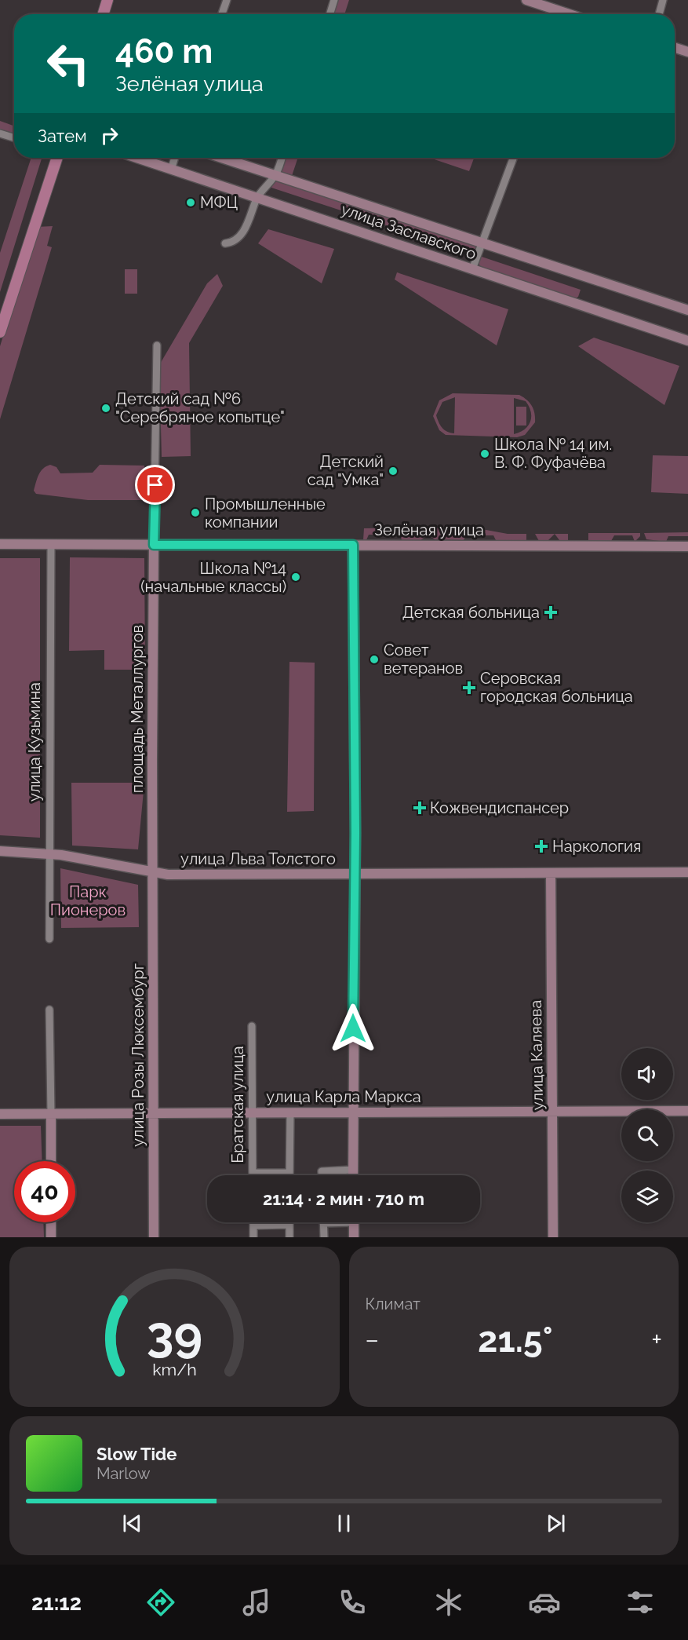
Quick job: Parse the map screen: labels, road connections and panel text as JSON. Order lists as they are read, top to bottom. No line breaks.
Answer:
{"streets":{"street":["улица Заславского","Зелёная улица","площадь Металлургов","улица Кузьмина","улица Льва Толстого","улица Розы Люксембург","улица Каляева","улица Карла Маркса","Братская улица"]},"crossings":[["Зелёная улица","площадь Металлургов"],["Зелёная улица","улица Кузьмина"],["площадь Металлургов","улица Льва Толстого"],["площадь Металлургов","улица Розы Люксембург"],["улица Кузьмина","улица Льва Толстого"],["улица Льва Толстого","улица Розы Люксембург"],["улица Льва Толстого","улица Каляева"],["улица Розы Люксембург","улица Карла Маркса"],["улица Каляева","улица Карла Маркса"],["улица Карла Маркса","Братская улица"]],"parks":["Парк Пионеров"],"places":{"other":["МФЦ","Детский сад №6 \"Серебряное копытце\"","Школа № 14 им. В. Ф. Фуфачёва","Детский сад \"Умка\"","Промышленные компании","Школа №14 (начальные классы)","Совет ветеранов"],"health":["Детская больница","Серовская городская больница","Кожвендиспансер","Наркология"]},"page":{"turn":["460 m","Зелёная улица"],"then":"Затем","limit":"40","trip":"21:14 · 2 мин · 710 m","tile":"Климат","heat":["−","21.5°","+"],"song":["Slow Tide","Marlow"],"tabs":"21:12","gauge":["39","km/h"]}}
